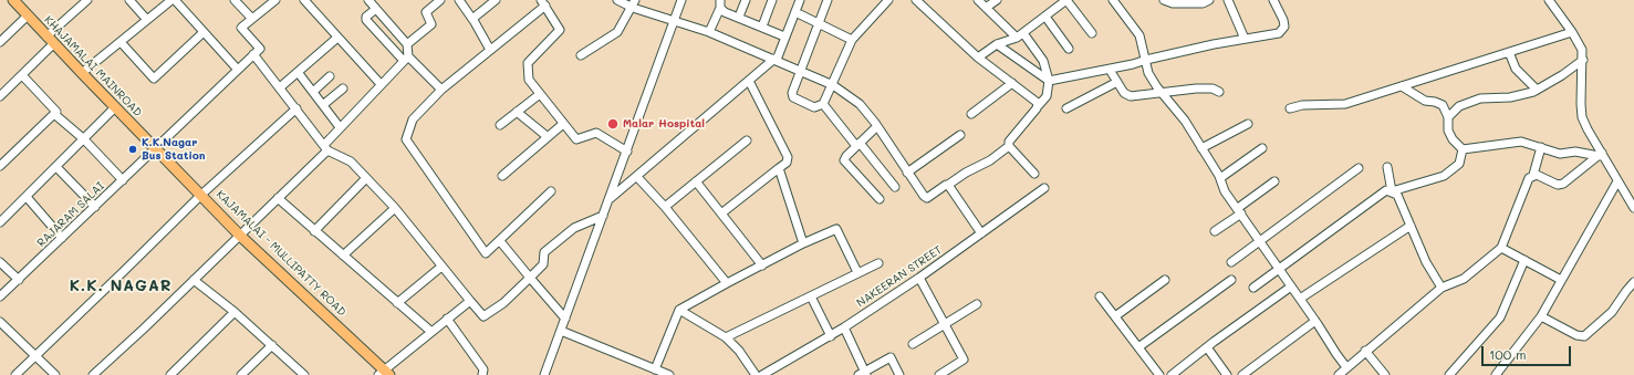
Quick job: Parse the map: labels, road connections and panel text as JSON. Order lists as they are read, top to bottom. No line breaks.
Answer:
{"streets":{"main road":["KHAJAMALAI MAINROAD","KAJAMALAI - MULLIPATTY ROAD"],"street":["RAJARAM SALAI","NAKEERAN STREET"]},"crossings":[["KHAJAMALAI MAINROAD","RAJARAM SALAI"],["KHAJAMALAI MAINROAD","KAJAMALAI - MULLIPATTY ROAD"],["RAJARAM SALAI","KAJAMALAI - MULLIPATTY ROAD"]],"districts":["K.K. NAGAR"],"places":["Malar Hospital","K.K.Nagar Bus Station"],"scale_bar":"100 m"}
